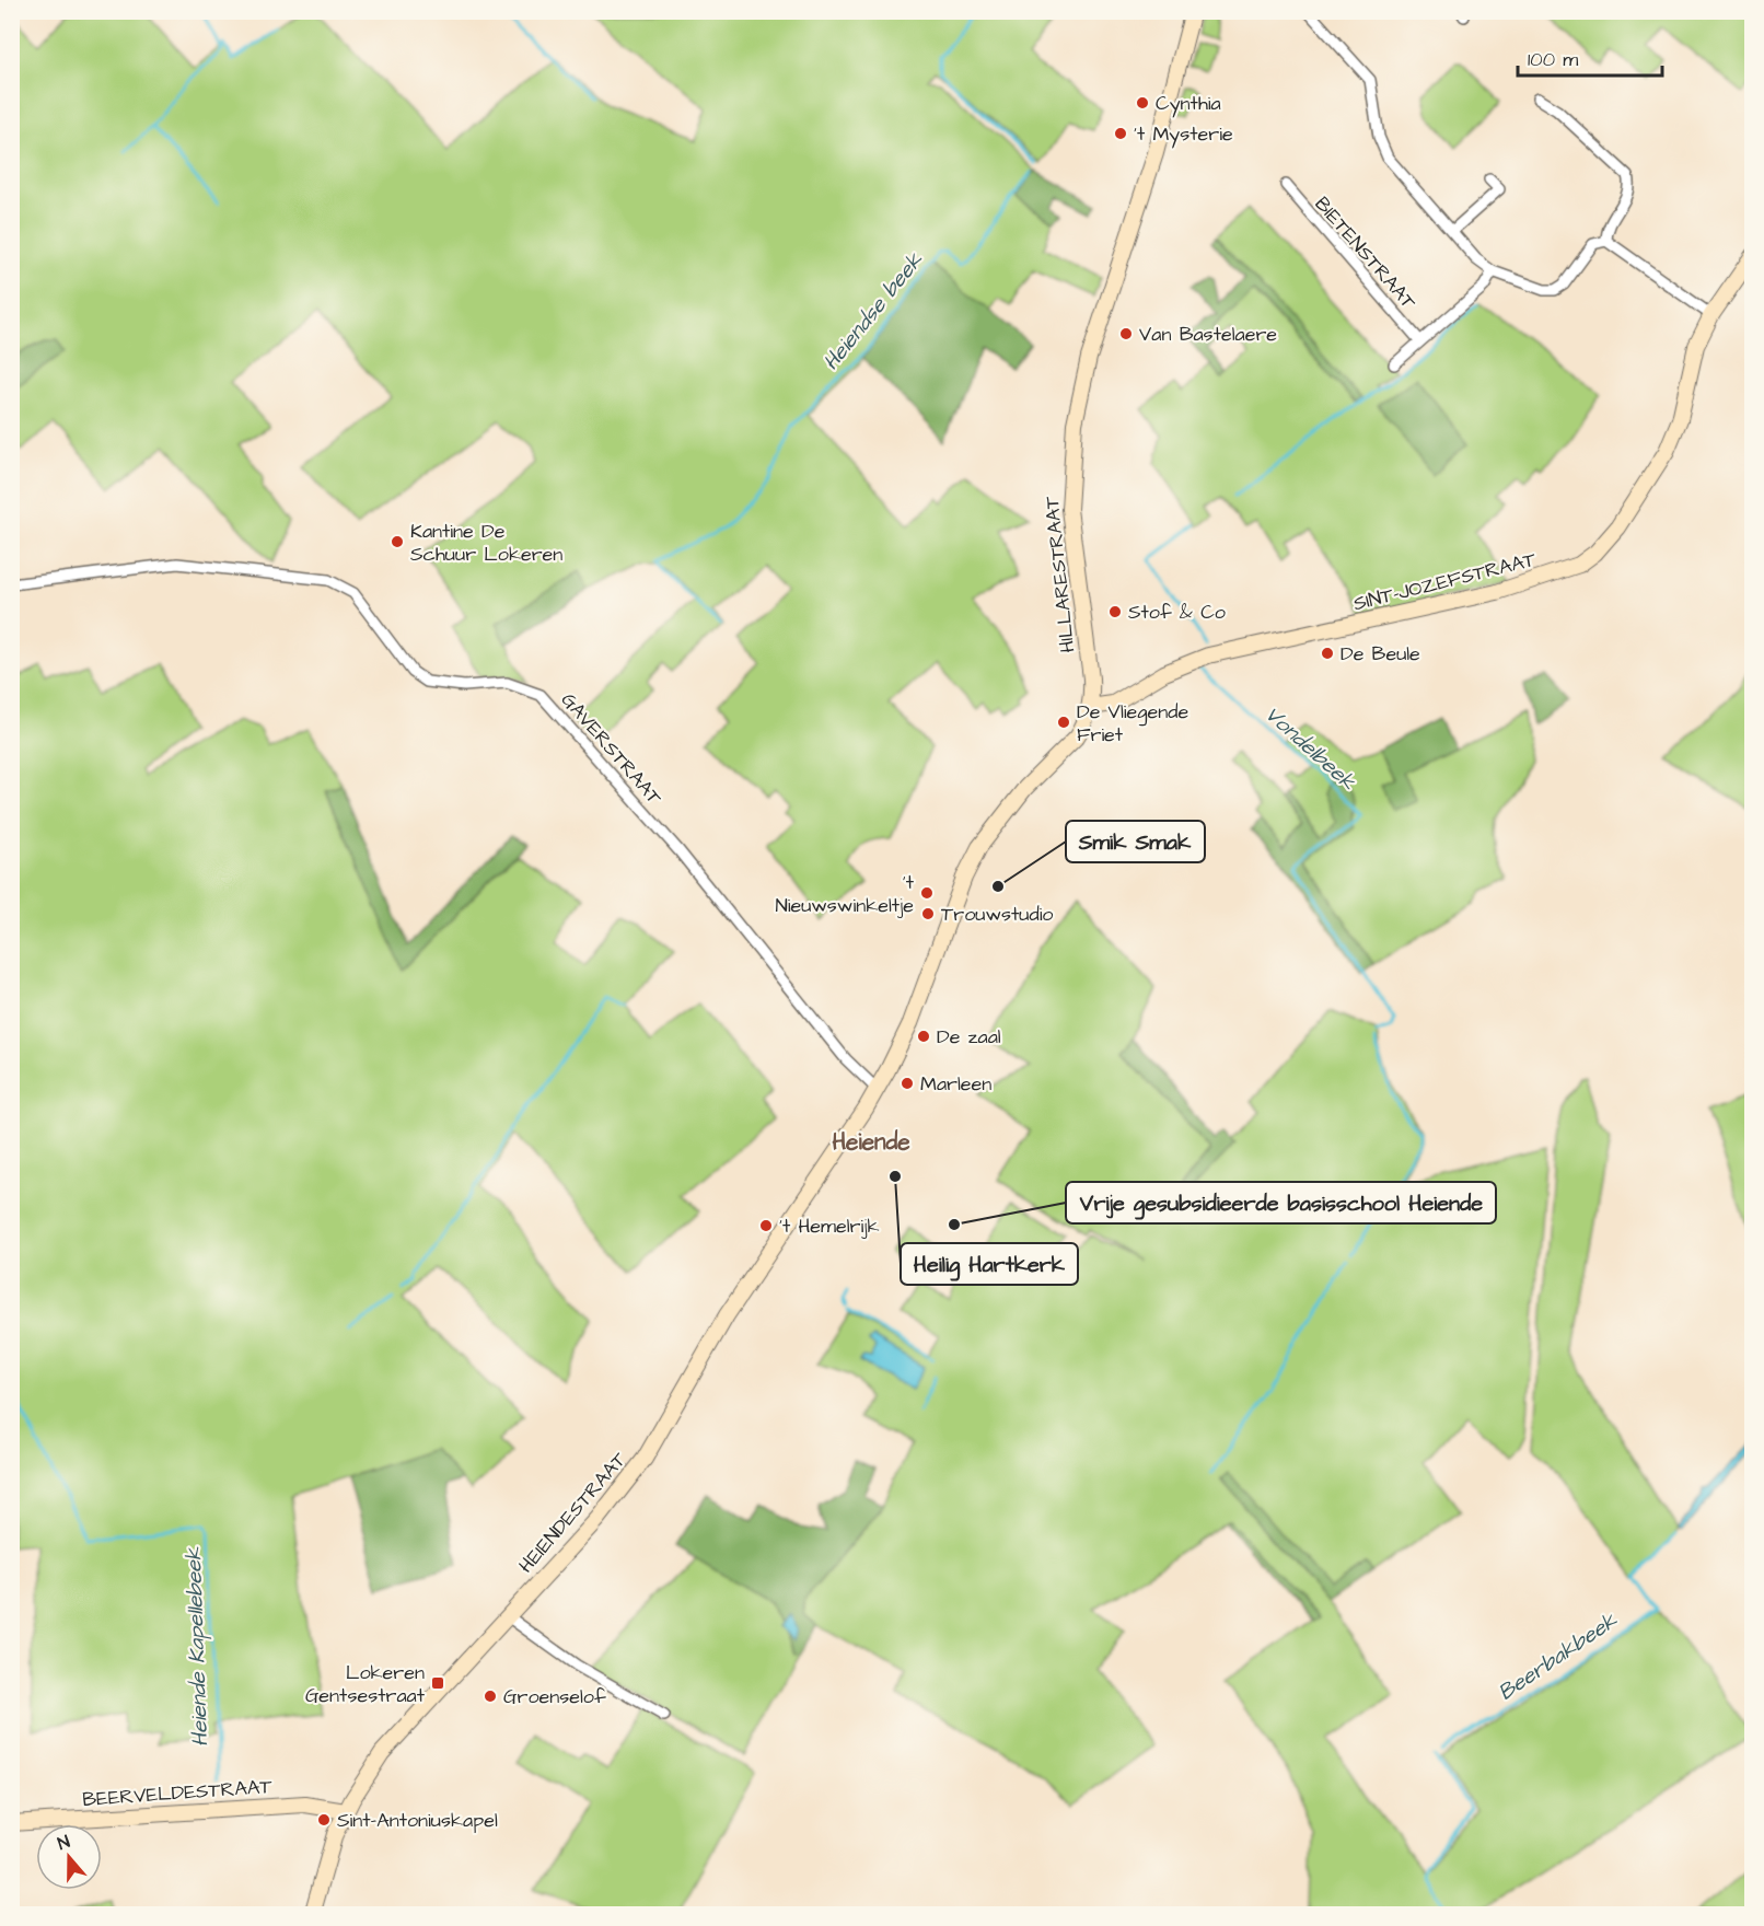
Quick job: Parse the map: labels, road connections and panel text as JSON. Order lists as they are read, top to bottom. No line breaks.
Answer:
{"streets":{"main road":["HILLARESTRAAT","SINT-JOZEFSTRAAT","HEIENDESTRAAT","BEERVELDESTRAAT"],"street":["BIETENSTRAAT","GAVERSTRAAT"]},"crossings":[["HILLARESTRAAT","SINT-JOZEFSTRAAT"],["HILLARESTRAAT","GAVERSTRAAT"],["HILLARESTRAAT","HEIENDESTRAAT"],["GAVERSTRAAT","HEIENDESTRAAT"],["HEIENDESTRAAT","BEERVELDESTRAAT"]],"districts":["Heiende"],"water":["Heiendse beek","Vondelbeek","Heiende Kapellebeek","Beerbakbeek"],"places":{"other":["Cynthia","'t Mysterie","Van Bastelaere","Kantine De Schuur Lokeren","Stof & Co","De Beule","De Vliegende Friet","Smik Smak","'t Nieuwswinkeltje","Trouwstudio","De zaal","Marleen","Heilig Hartkerk","Vrije gesubsidieerde basisschool Heiende","'t Hemelrijk","Groenselof","Sint-Antoniuskapel"],"transit":["Lokeren Gentsestraat"]},"scale_bar":"100 m","north":"top"}
